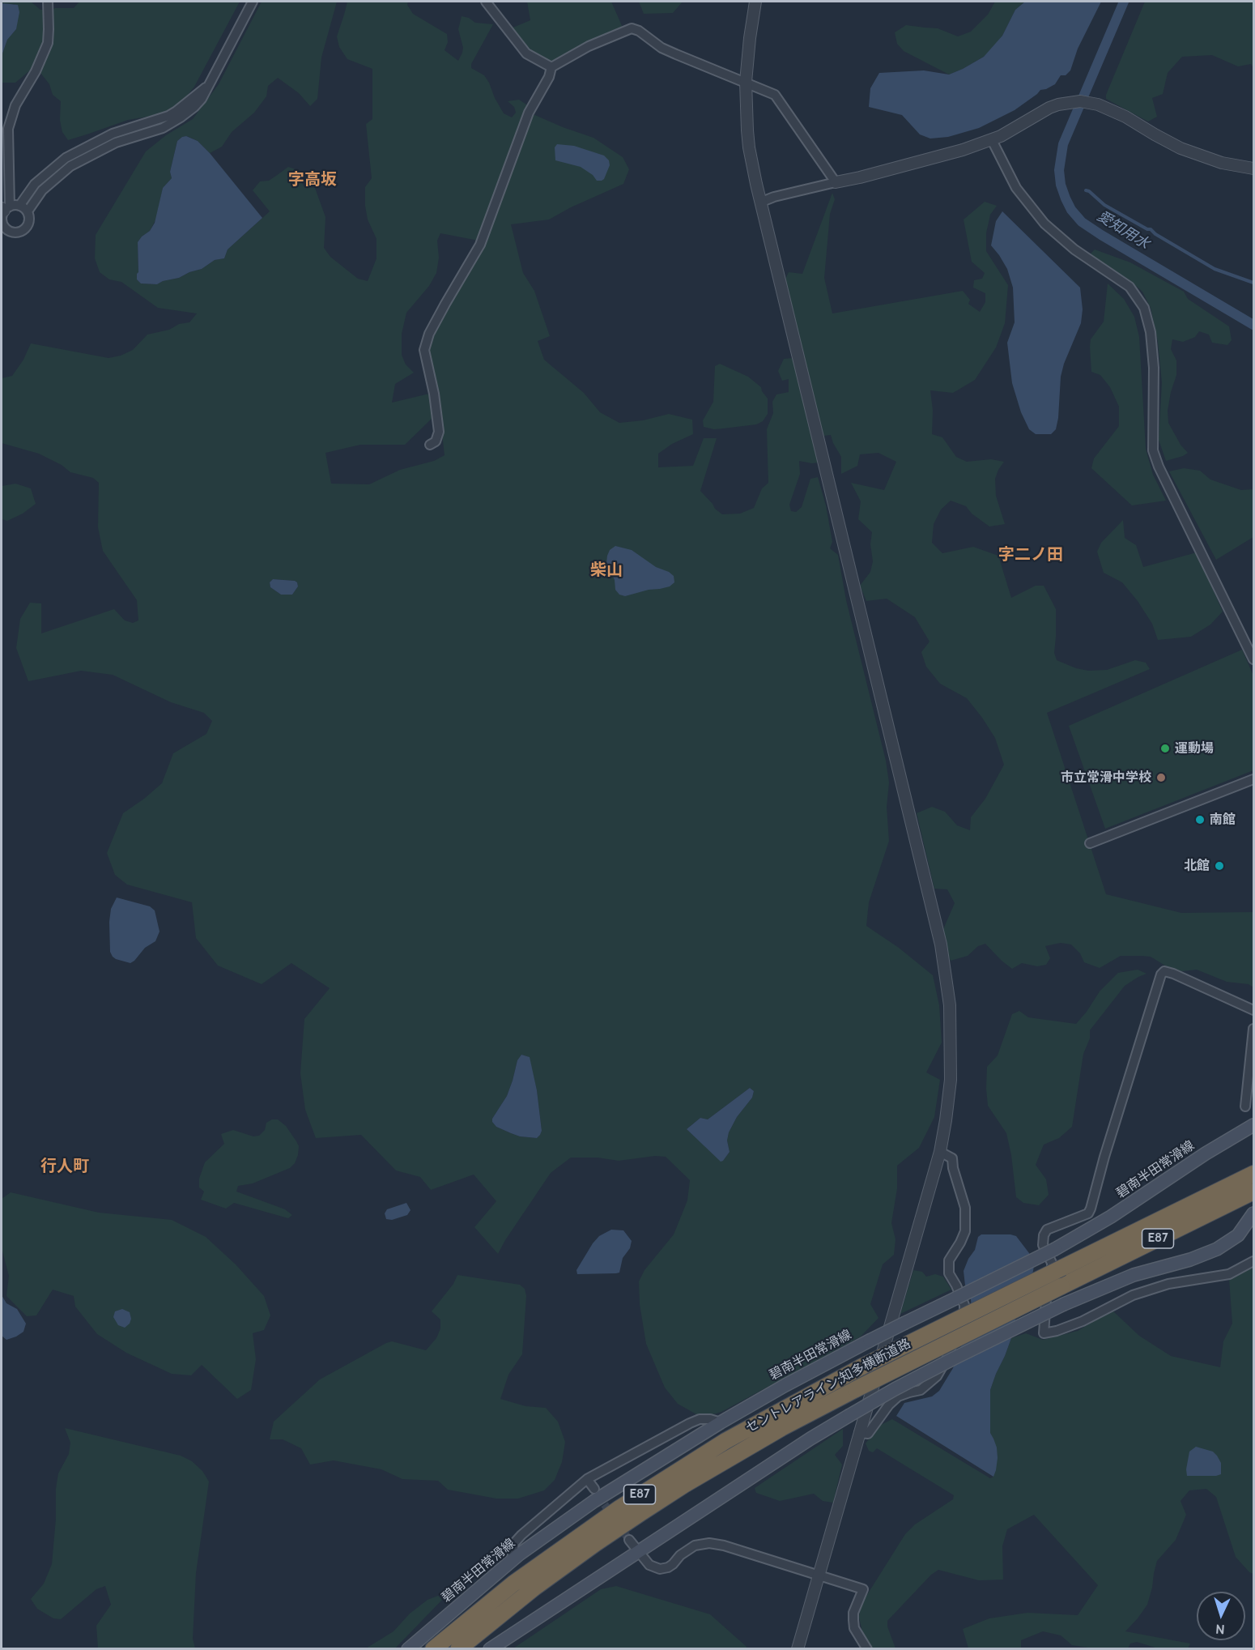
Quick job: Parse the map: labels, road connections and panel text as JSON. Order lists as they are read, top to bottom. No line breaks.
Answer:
{"streets":{"highway":["E87","セントレアライン;知多横断道路"],"main road":["碧南半田常滑線"]},"districts":["字高坂","字二ノ田","柴山","行人町"],"water":["愛知用水"],"places":["運動場","市立常滑中学校","南館","北館"],"north":"bottom"}
